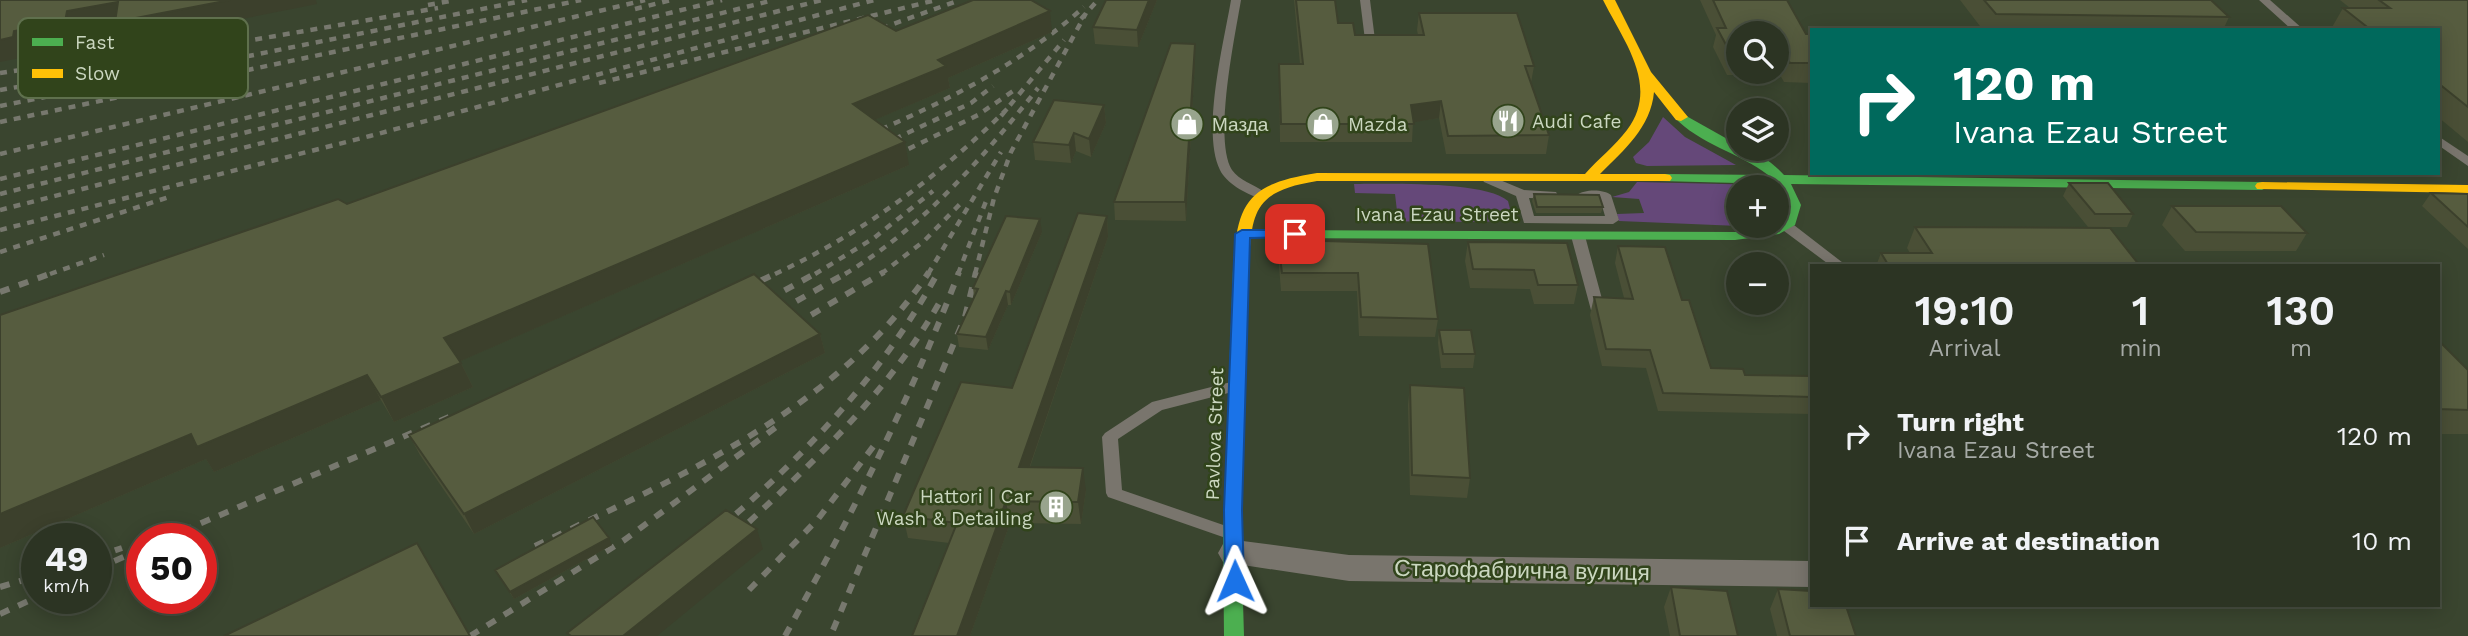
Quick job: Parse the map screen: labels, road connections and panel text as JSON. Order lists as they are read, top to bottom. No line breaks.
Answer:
{"streets":{"main road":["Ivana Ezau Street","Pavlova Street"],"street":["Старофабрична вулиця"]},"crossings":[["Ivana Ezau Street","Pavlova Street"],["Pavlova Street","Старофабрична вулиця"]],"places":{"restaurant":["Audi Cafe"],"shop":["Мазда","Mazda"],"building":["Hattori | Car Wash & Detailing"]},"legend":["Fast","Slow"],"page":{"map_buttons":["+","−"],"turn":["120 m","Ivana Ezau Street"],"eta":["19:10","Arrival","1","min","130","m"],"list":[{"name":"Turn right","note":"Ivana Ezau Street","value":"120 m"},{"name":"Arrive at destination","value":"10 m"}],"speed":"49 km/h","limit":"50"}}
